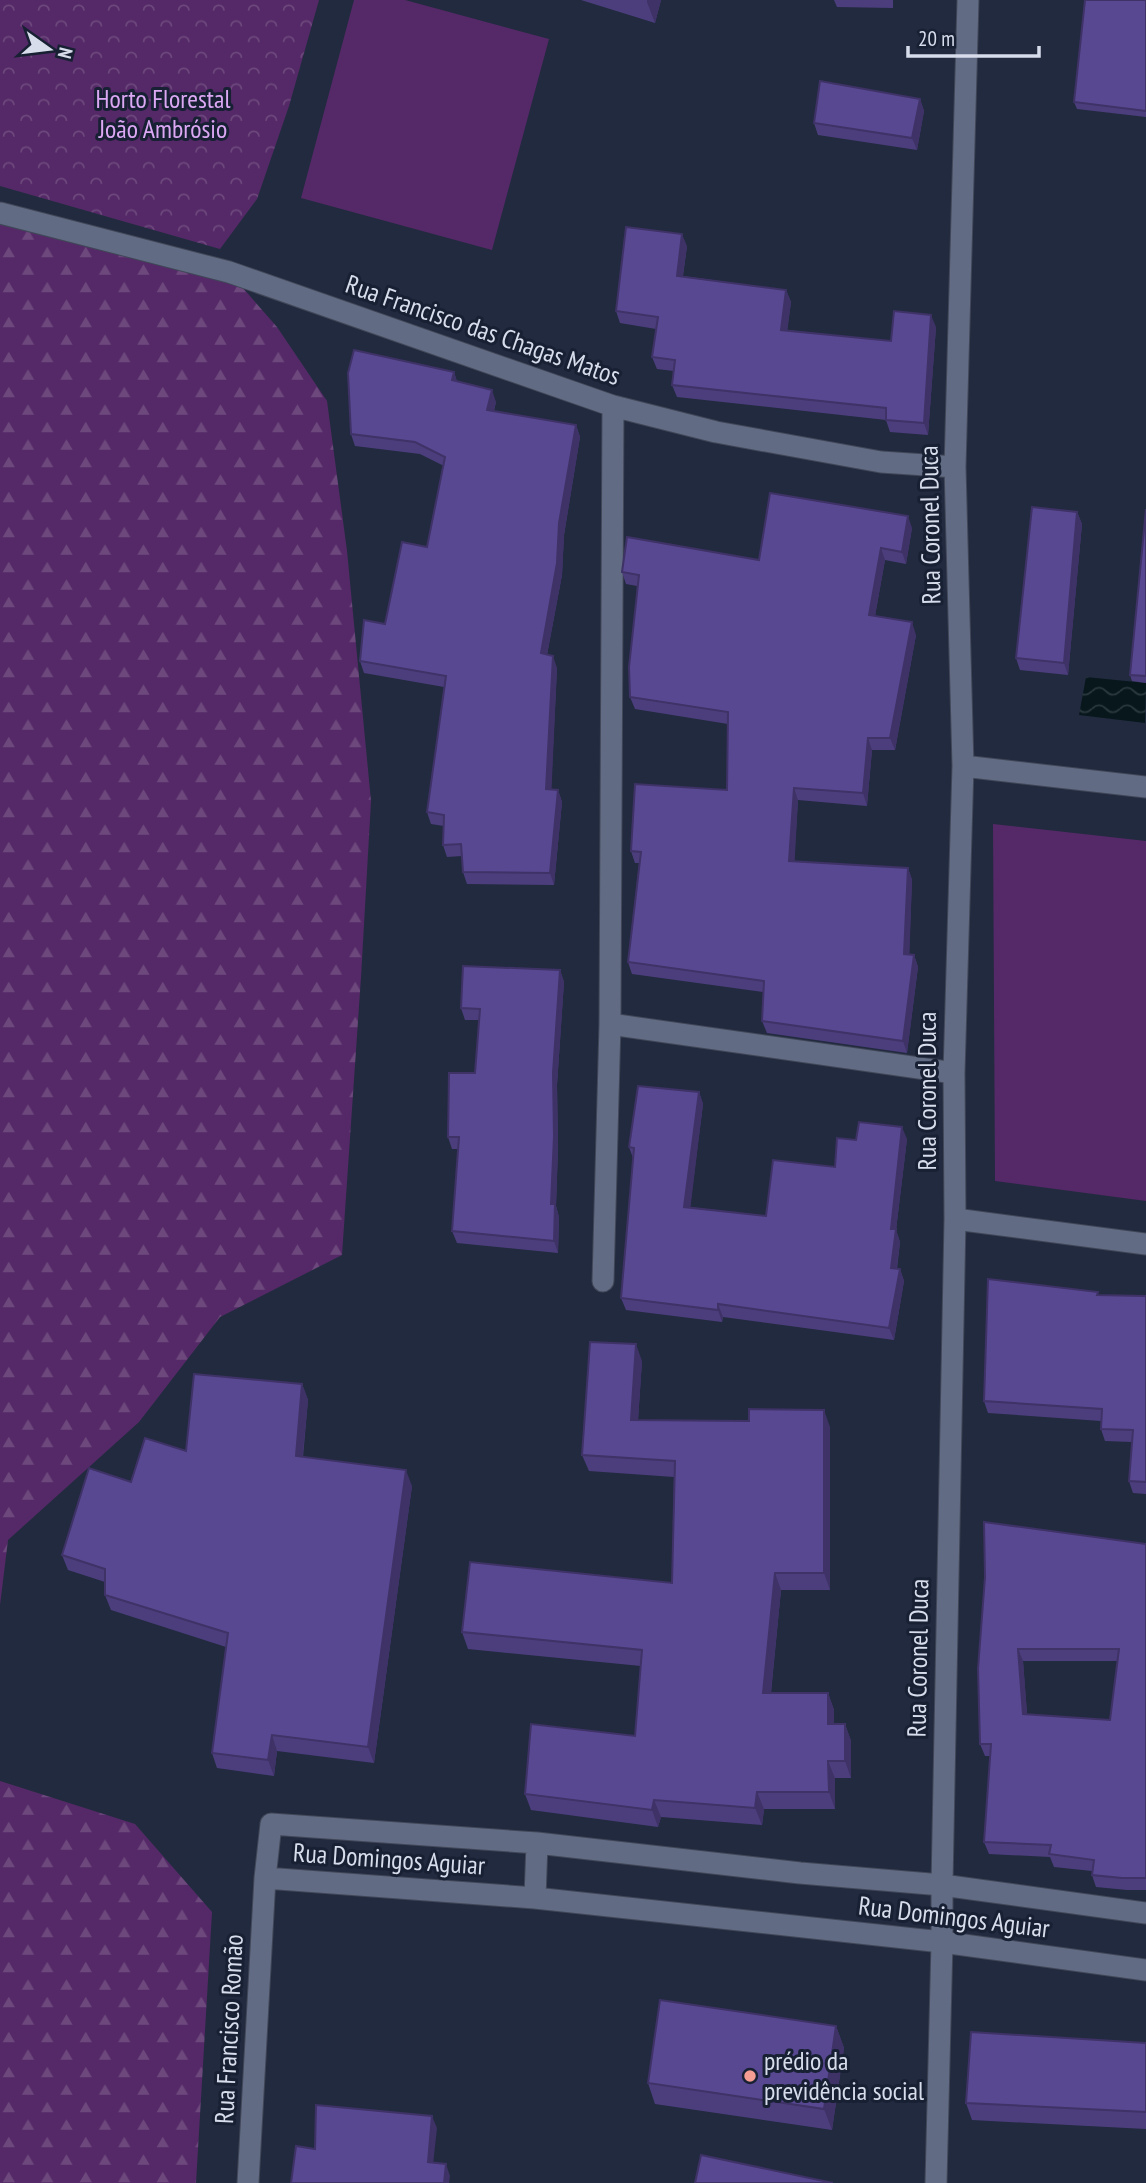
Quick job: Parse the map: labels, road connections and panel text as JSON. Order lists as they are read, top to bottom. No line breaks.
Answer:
{"streets":{"street":["Rua Francisco das Chagas Matos","Rua Coronel Duca","Rua Domingos Aguiar","Rua Francisco Romão"]},"crossings":[["Rua Francisco das Chagas Matos","Rua Coronel Duca"],["Rua Coronel Duca","Rua Domingos Aguiar"],["Rua Domingos Aguiar","Rua Francisco Romão"]],"parks":["Horto Florestal João Ambrósio"],"places":["prédio da previdência social"],"scale_bar":"20 m","north":"right"}
